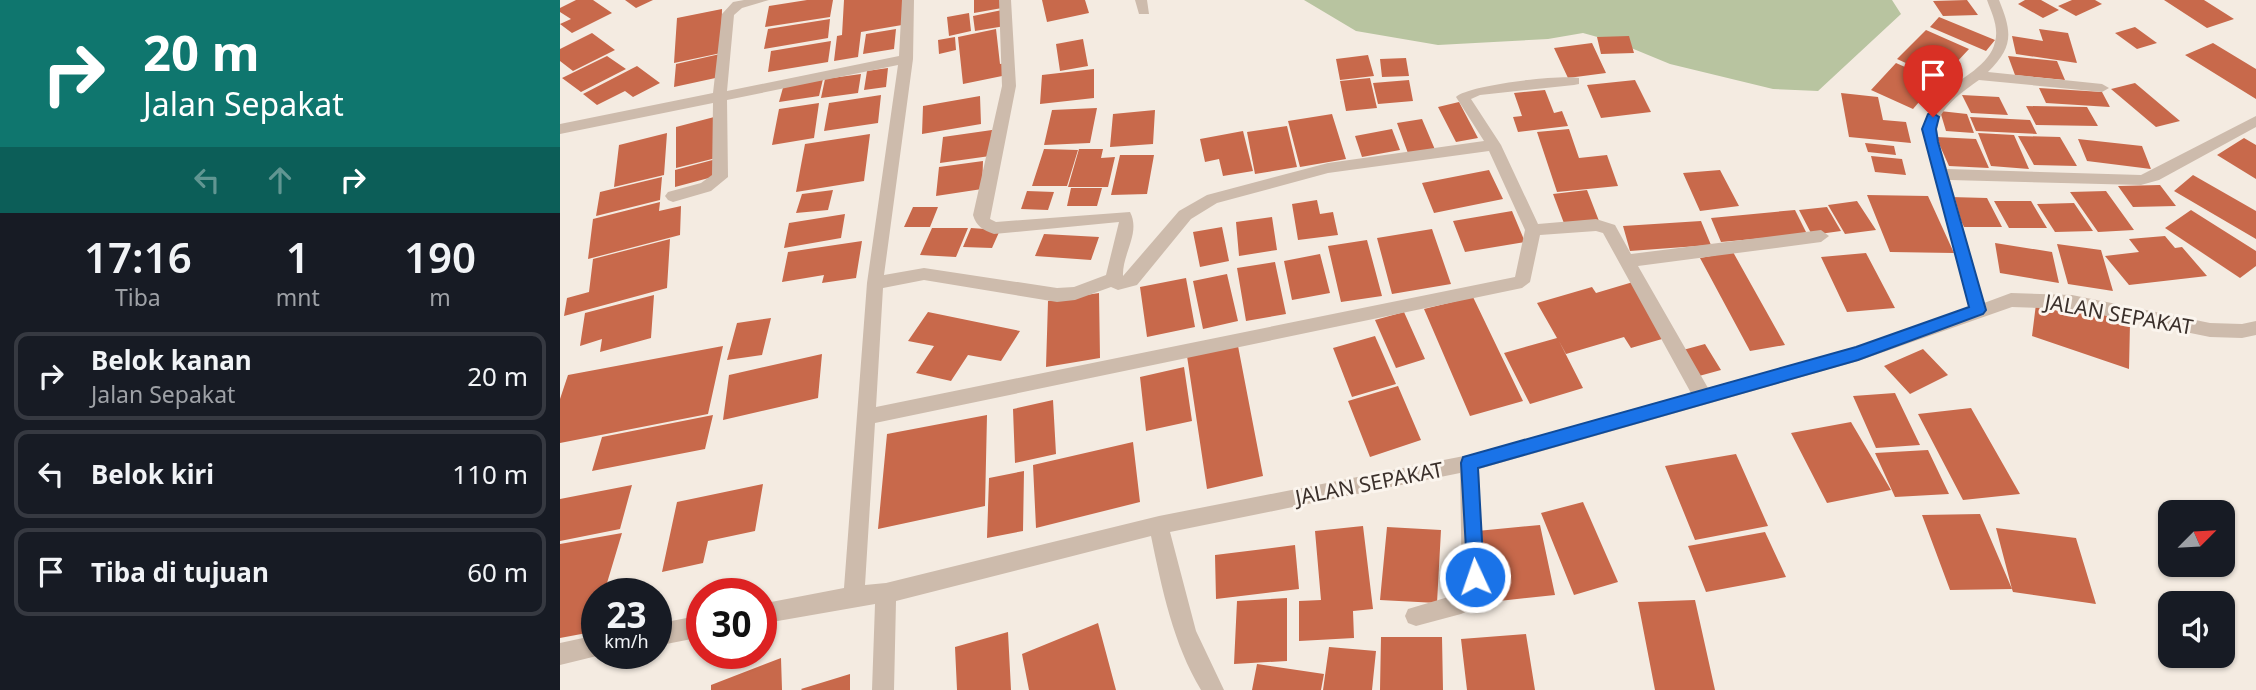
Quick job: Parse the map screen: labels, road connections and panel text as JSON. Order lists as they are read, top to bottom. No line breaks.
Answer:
{"streets":{"street":["JALAN SEPAKAT"]},"north":"top right","page":{"turn":["20 m","Jalan Sepakat"],"eta":["17:16","Tiba","1","mnt","190","m"],"list":[{"name":"Belok kanan","note":"Jalan Sepakat","value":"20 m"},{"name":"Belok kiri","value":"110 m"},{"name":"Tiba di tujuan","value":"60 m"}],"speed":"23 km/h","limit":"30"}}
